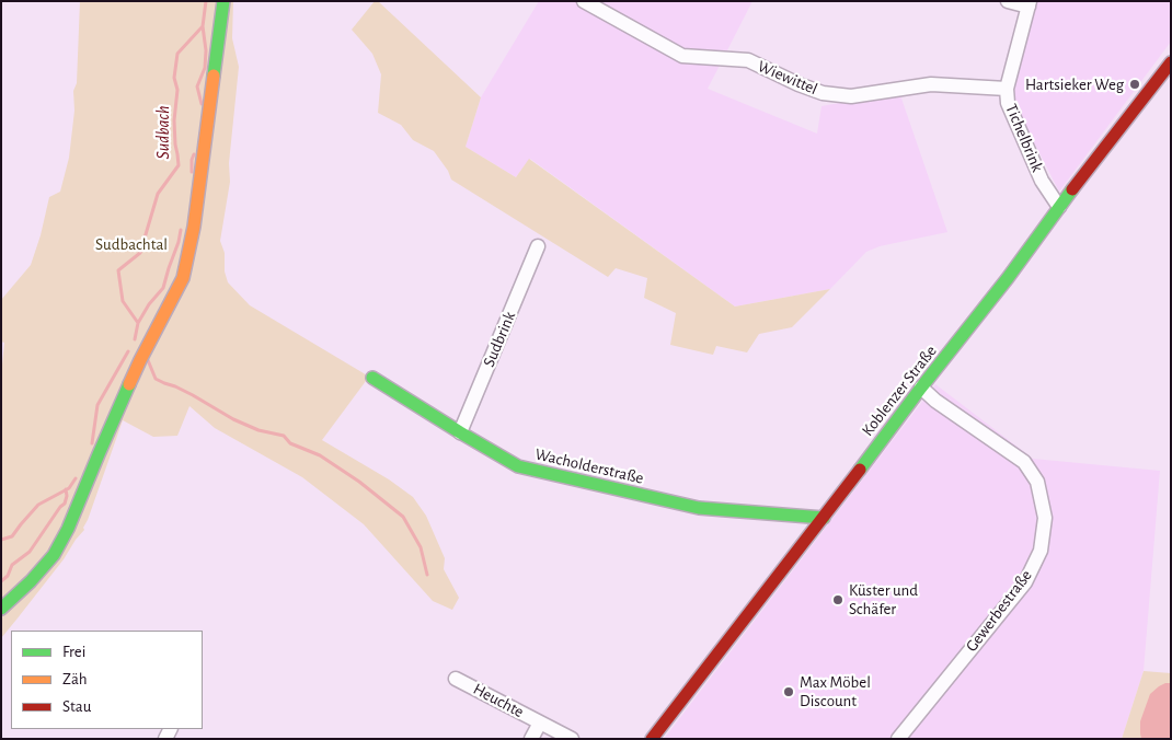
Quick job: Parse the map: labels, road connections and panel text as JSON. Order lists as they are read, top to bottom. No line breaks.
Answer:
{"streets":{"street":["Wiewittel","Tichelbrink","Sudbrink","Koblenzer Straße","Wacholderstraße","Gewerbestraße","Heuchte"]},"crossings":[["Wiewittel","Tichelbrink"],["Tichelbrink","Koblenzer Straße"],["Sudbrink","Wacholderstraße"],["Koblenzer Straße","Wacholderstraße"],["Koblenzer Straße","Gewerbestraße"]],"water":["Sudbach"],"parks":["Sudbachtal"],"places":["Hartsieker Weg","Küster und Schäfer","Max Möbel Discount"],"legend":["Frei","Zäh","Stau"]}
